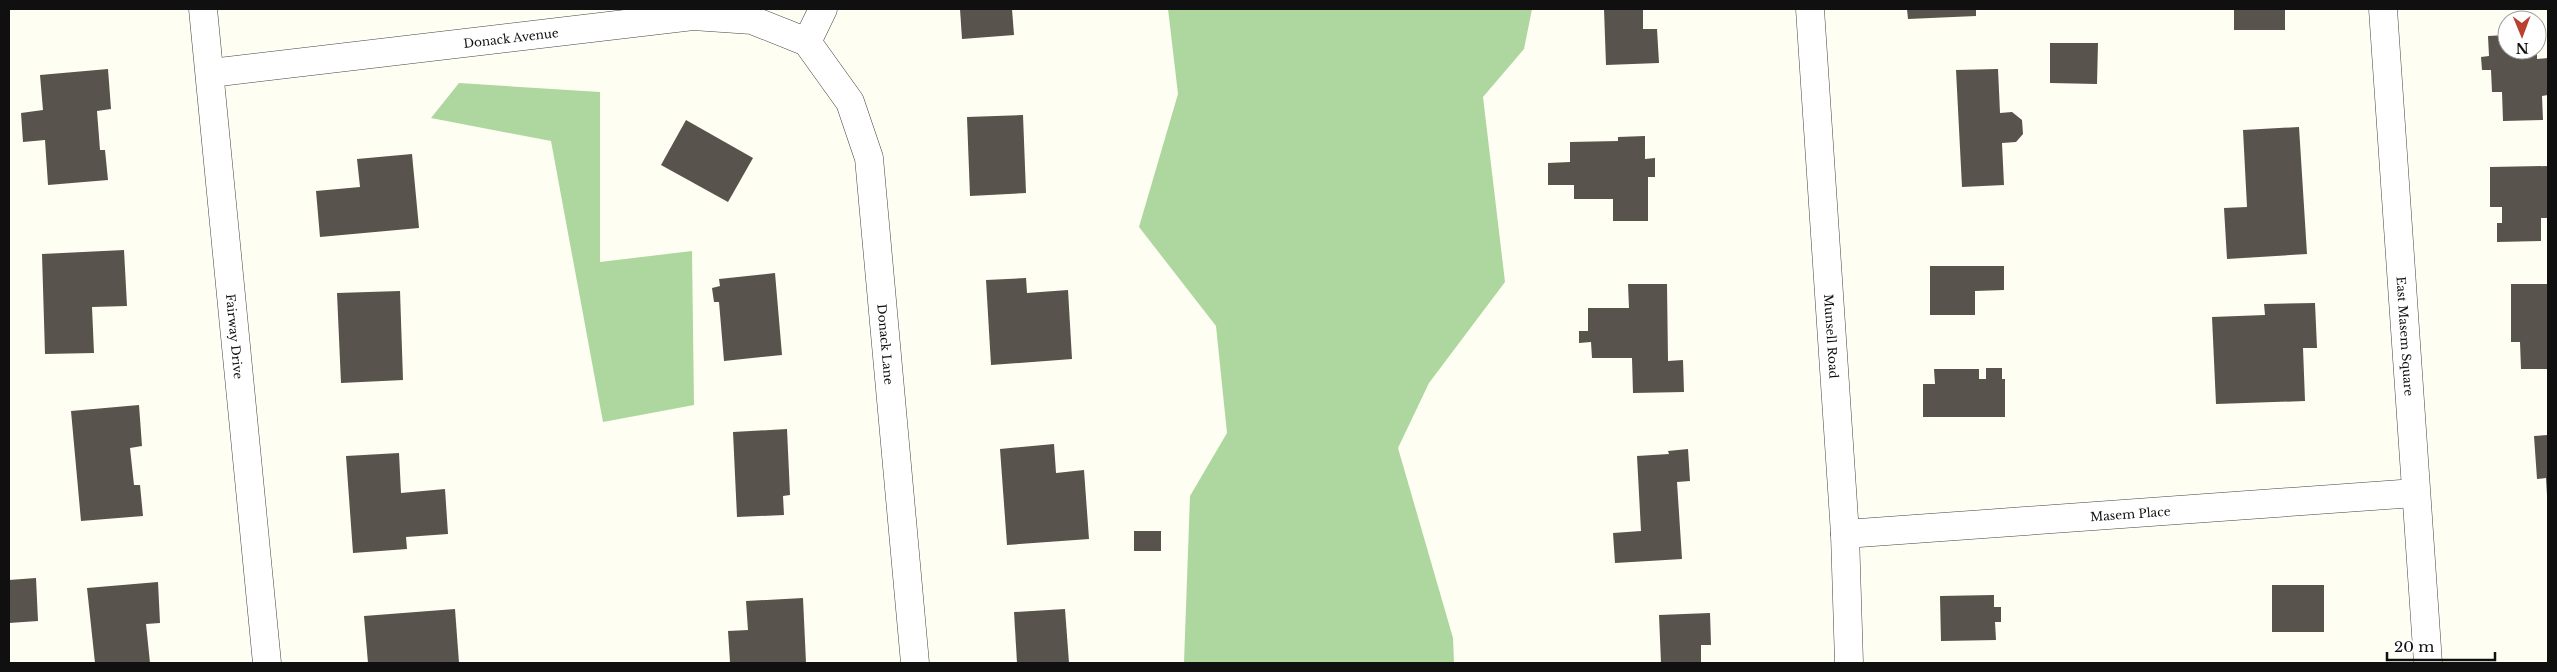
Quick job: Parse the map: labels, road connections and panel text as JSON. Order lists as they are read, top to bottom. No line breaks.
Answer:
{"streets":{"street":["Donack Avenue","Fairway Drive","Munsell Road","East Masem Square","Donack Lane","Masem Place"]},"crossings":[["Donack Avenue","Fairway Drive"],["Donack Avenue","Donack Lane"],["Munsell Road","Masem Place"],["East Masem Square","Masem Place"]],"scale_bar":"20 m","north":"bottom"}
